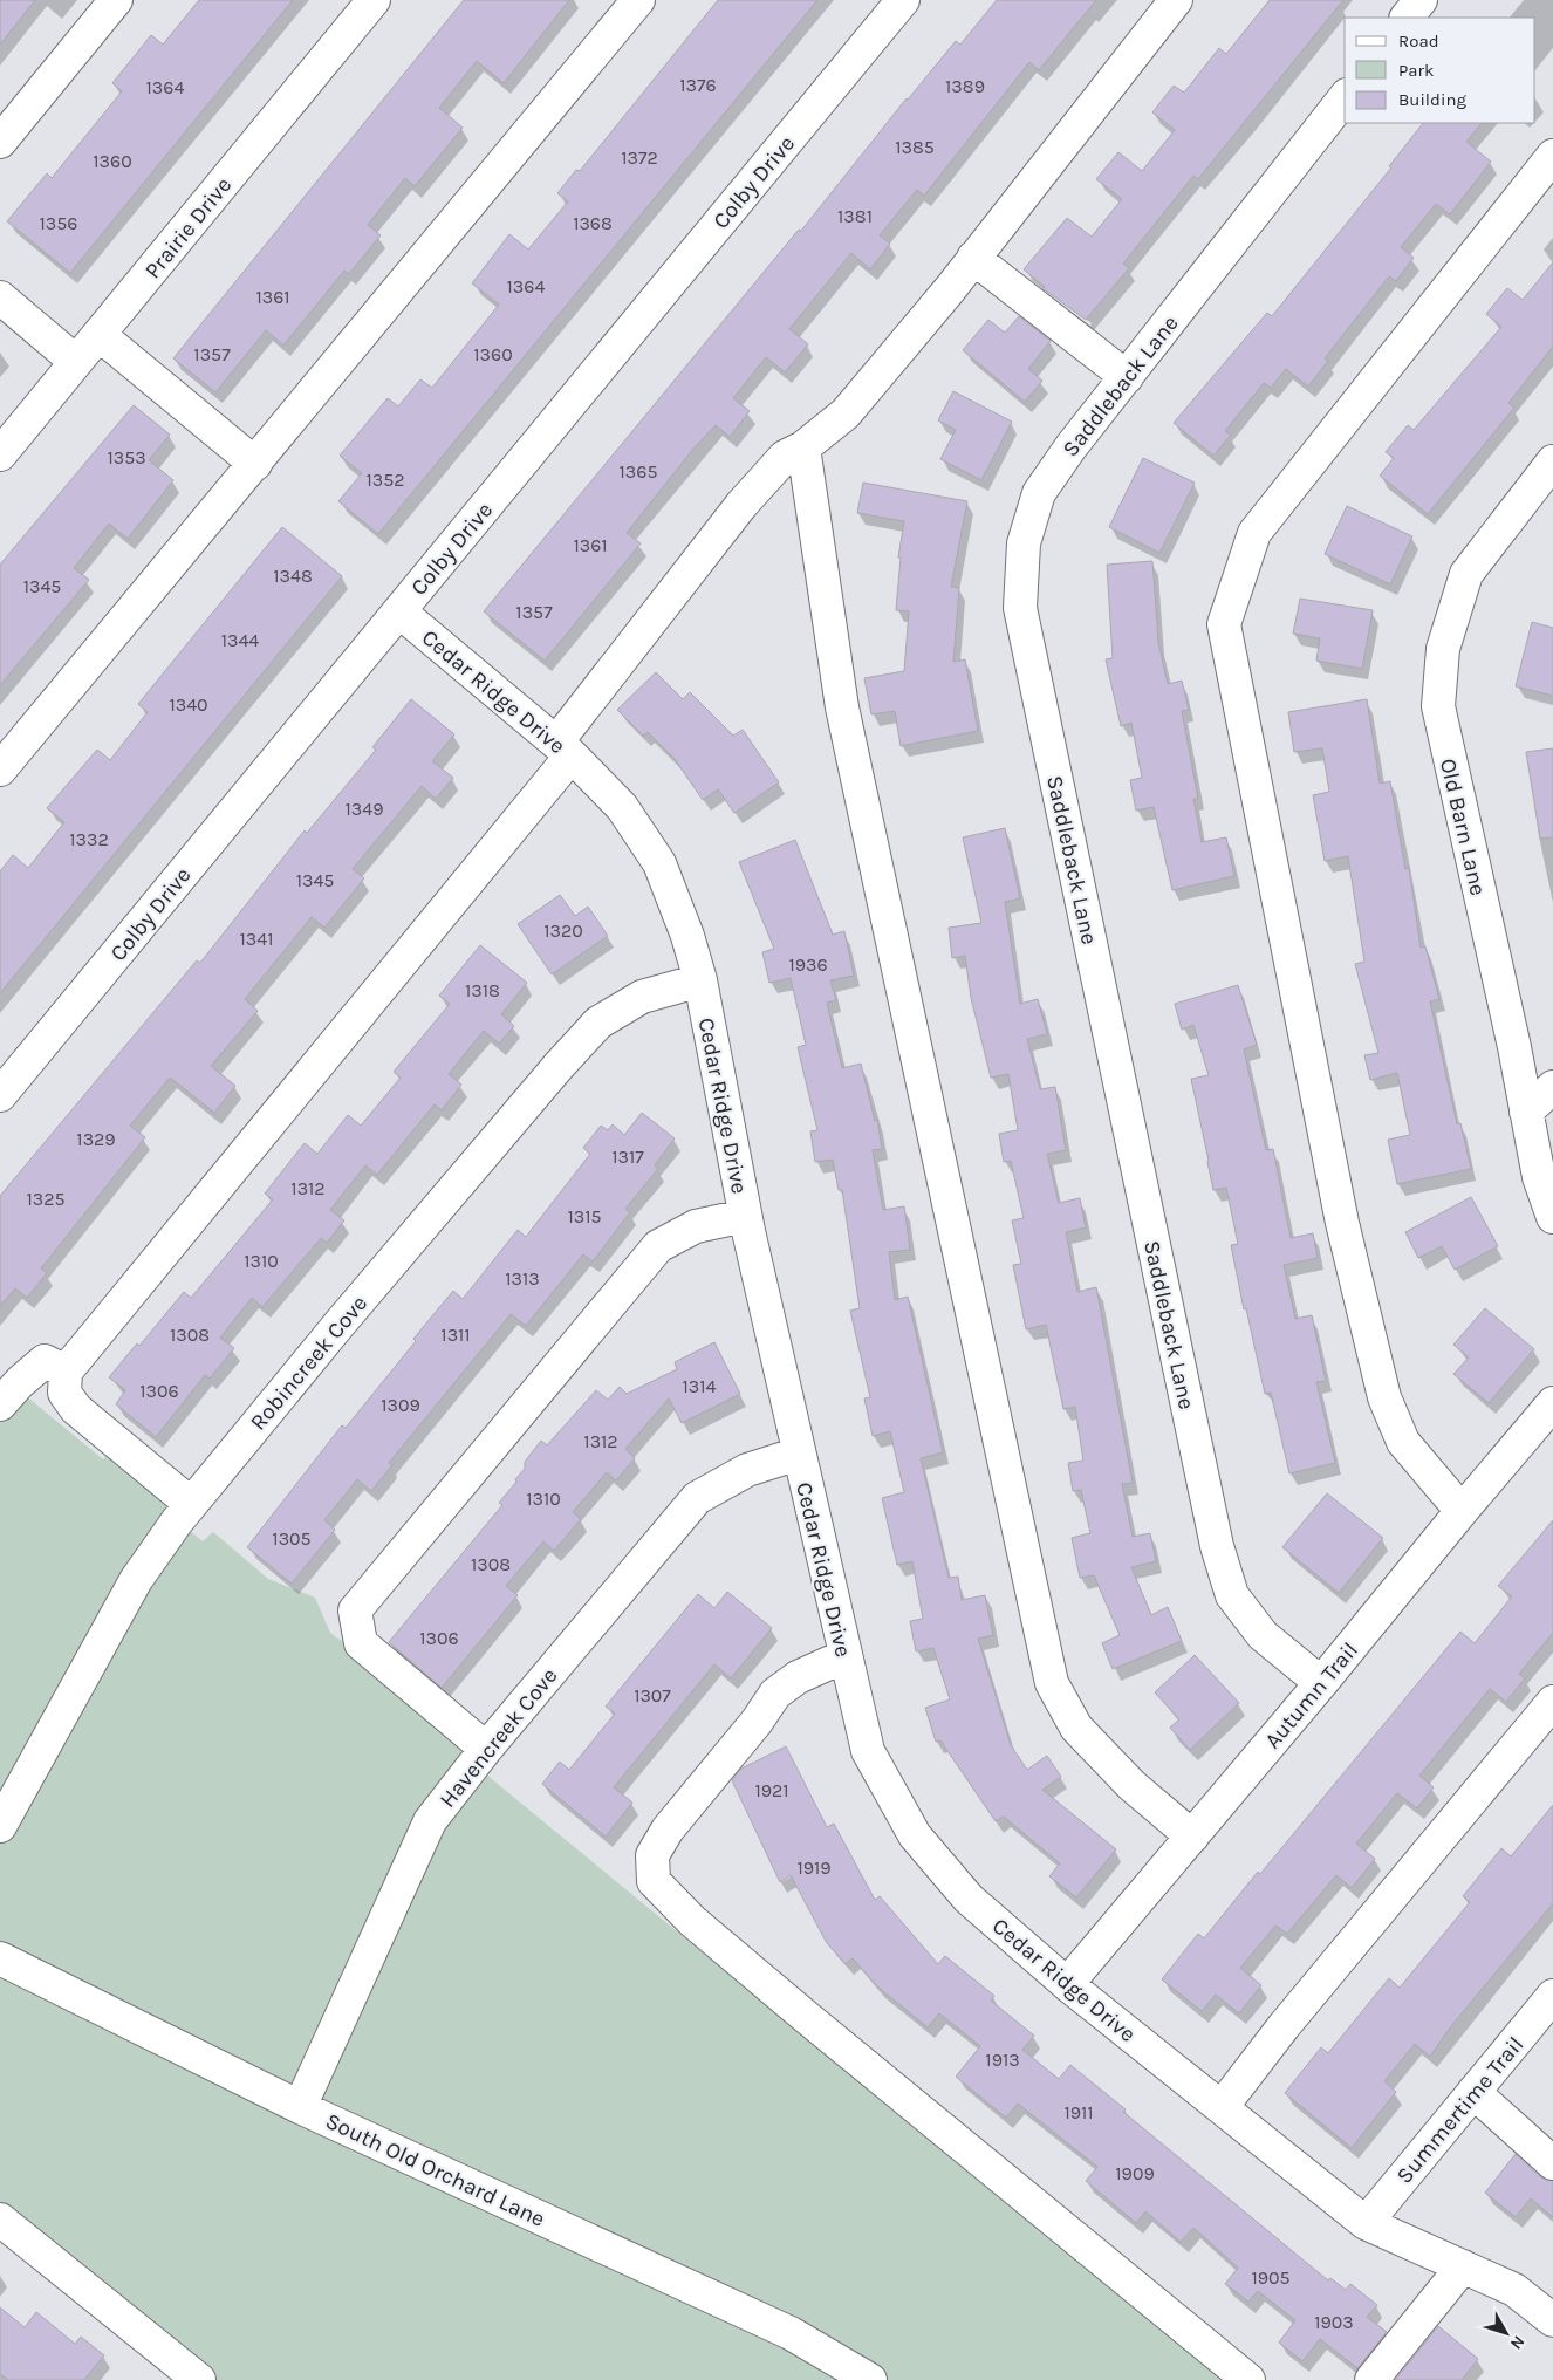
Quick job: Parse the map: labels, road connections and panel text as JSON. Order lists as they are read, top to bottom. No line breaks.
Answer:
{"streets":{"street":["Colby Drive","Prairie Drive","Saddleback Lane","Cedar Ridge Drive","Old Barn Lane","Robincreek Cove","Autumn Trail","Havencreek Cove","Summertime Trail","South Old Orchard Lane"]},"crossings":[["Colby Drive","Cedar Ridge Drive"],["Saddleback Lane","Autumn Trail"],["Cedar Ridge Drive","Robincreek Cove"],["Cedar Ridge Drive","Autumn Trail"],["Cedar Ridge Drive","Havencreek Cove"],["Cedar Ridge Drive","Summertime Trail"],["Havencreek Cove","South Old Orchard Lane"]],"house_numbers":["1376","1389","1364","1385","1372","1360","1381","1356","1368","1364","1361","1357","1360","1353","1365","1352","1361","1348","1345","1357","1344","1340","1349","1332","1345","1320","1341","1936","1318","1329","1317","1312","1325","1315","1310","1313","1308","1311","1314","1306","1309","1312","1310","1305","1308","1306","1307","1921","1919","1913","1911","1909","1905","1903"],"legend":["Road","Park","Building"],"north":"bottom right"}
